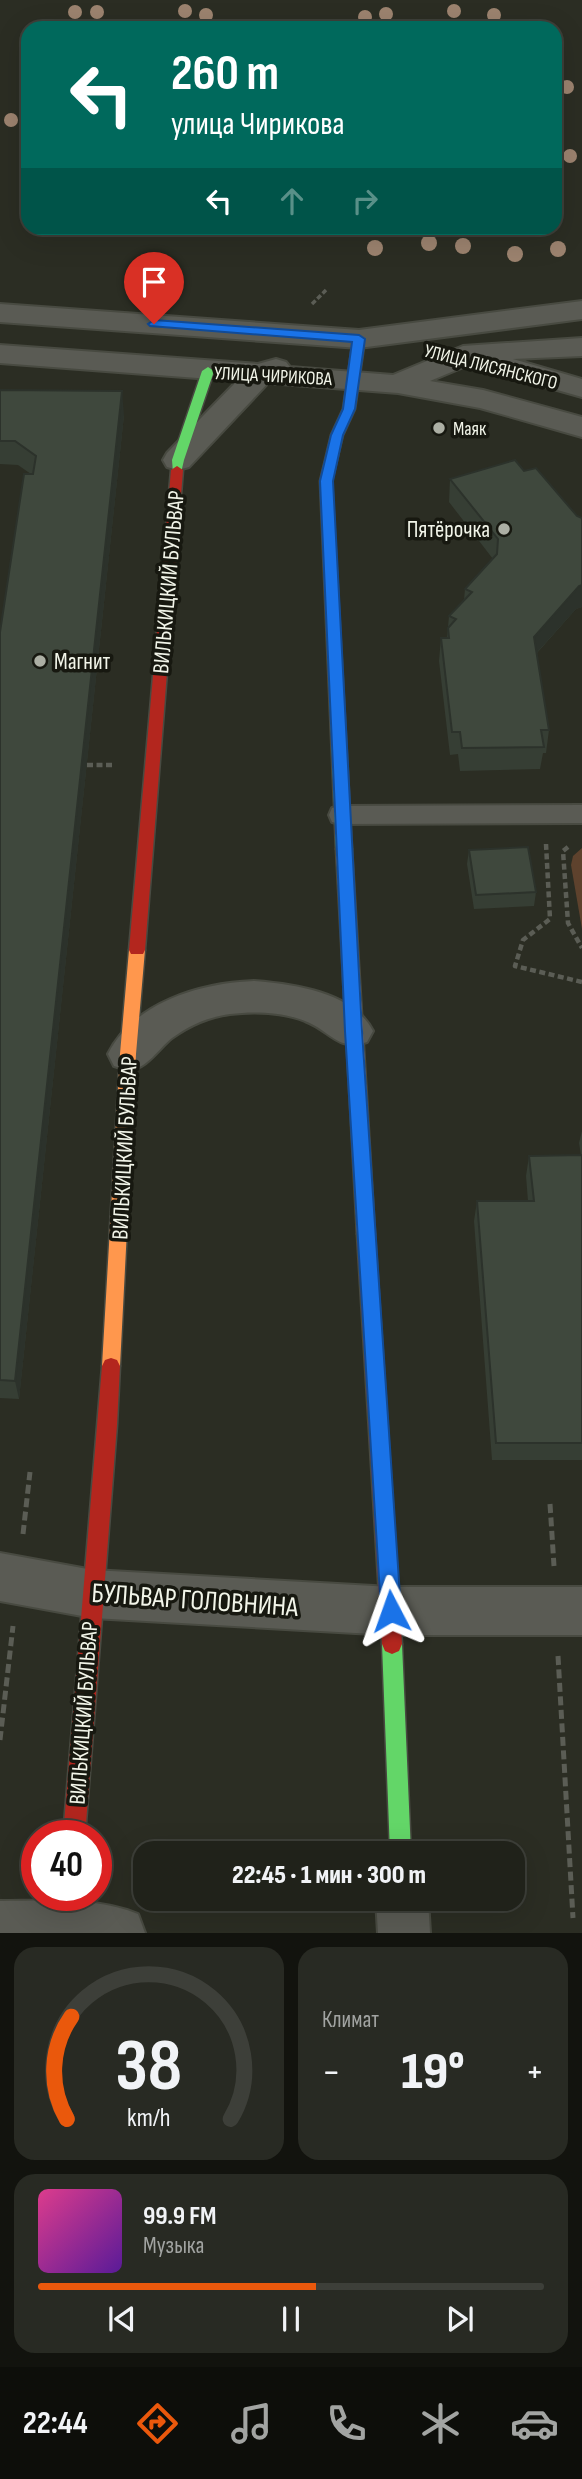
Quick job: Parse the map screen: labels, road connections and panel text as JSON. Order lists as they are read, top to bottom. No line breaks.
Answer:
{"streets":{"street":["УЛИЦА ЛИСЯНСКОГО","УЛИЦА ЧИРИКОВА","ВИЛЬКИЦКИЙ БУЛЬВАР","БУЛЬВАР ГОЛОВНИНА"]},"crossings":[["УЛИЦА ЛИСЯНСКОГО","УЛИЦА ЧИРИКОВА"],["УЛИЦА ЛИСЯНСКОГО","ВИЛЬКИЦКИЙ БУЛЬВАР"],["УЛИЦА ЧИРИКОВА","ВИЛЬКИЦКИЙ БУЛЬВАР"],["ВИЛЬКИЦКИЙ БУЛЬВАР","БУЛЬВАР ГОЛОВНИНА"]],"places":["Маяк","Пятёрочка","Магнит"],"page":{"turn":["260 m","улица Чирикова"],"limit":"40","trip":"22:45 · 1 мин · 300 m","tile":"Климат","heat":["−","19°","+"],"song":["99.9 FM","Музыка"],"tabs":"22:44","gauge":["38","km/h"]}}
